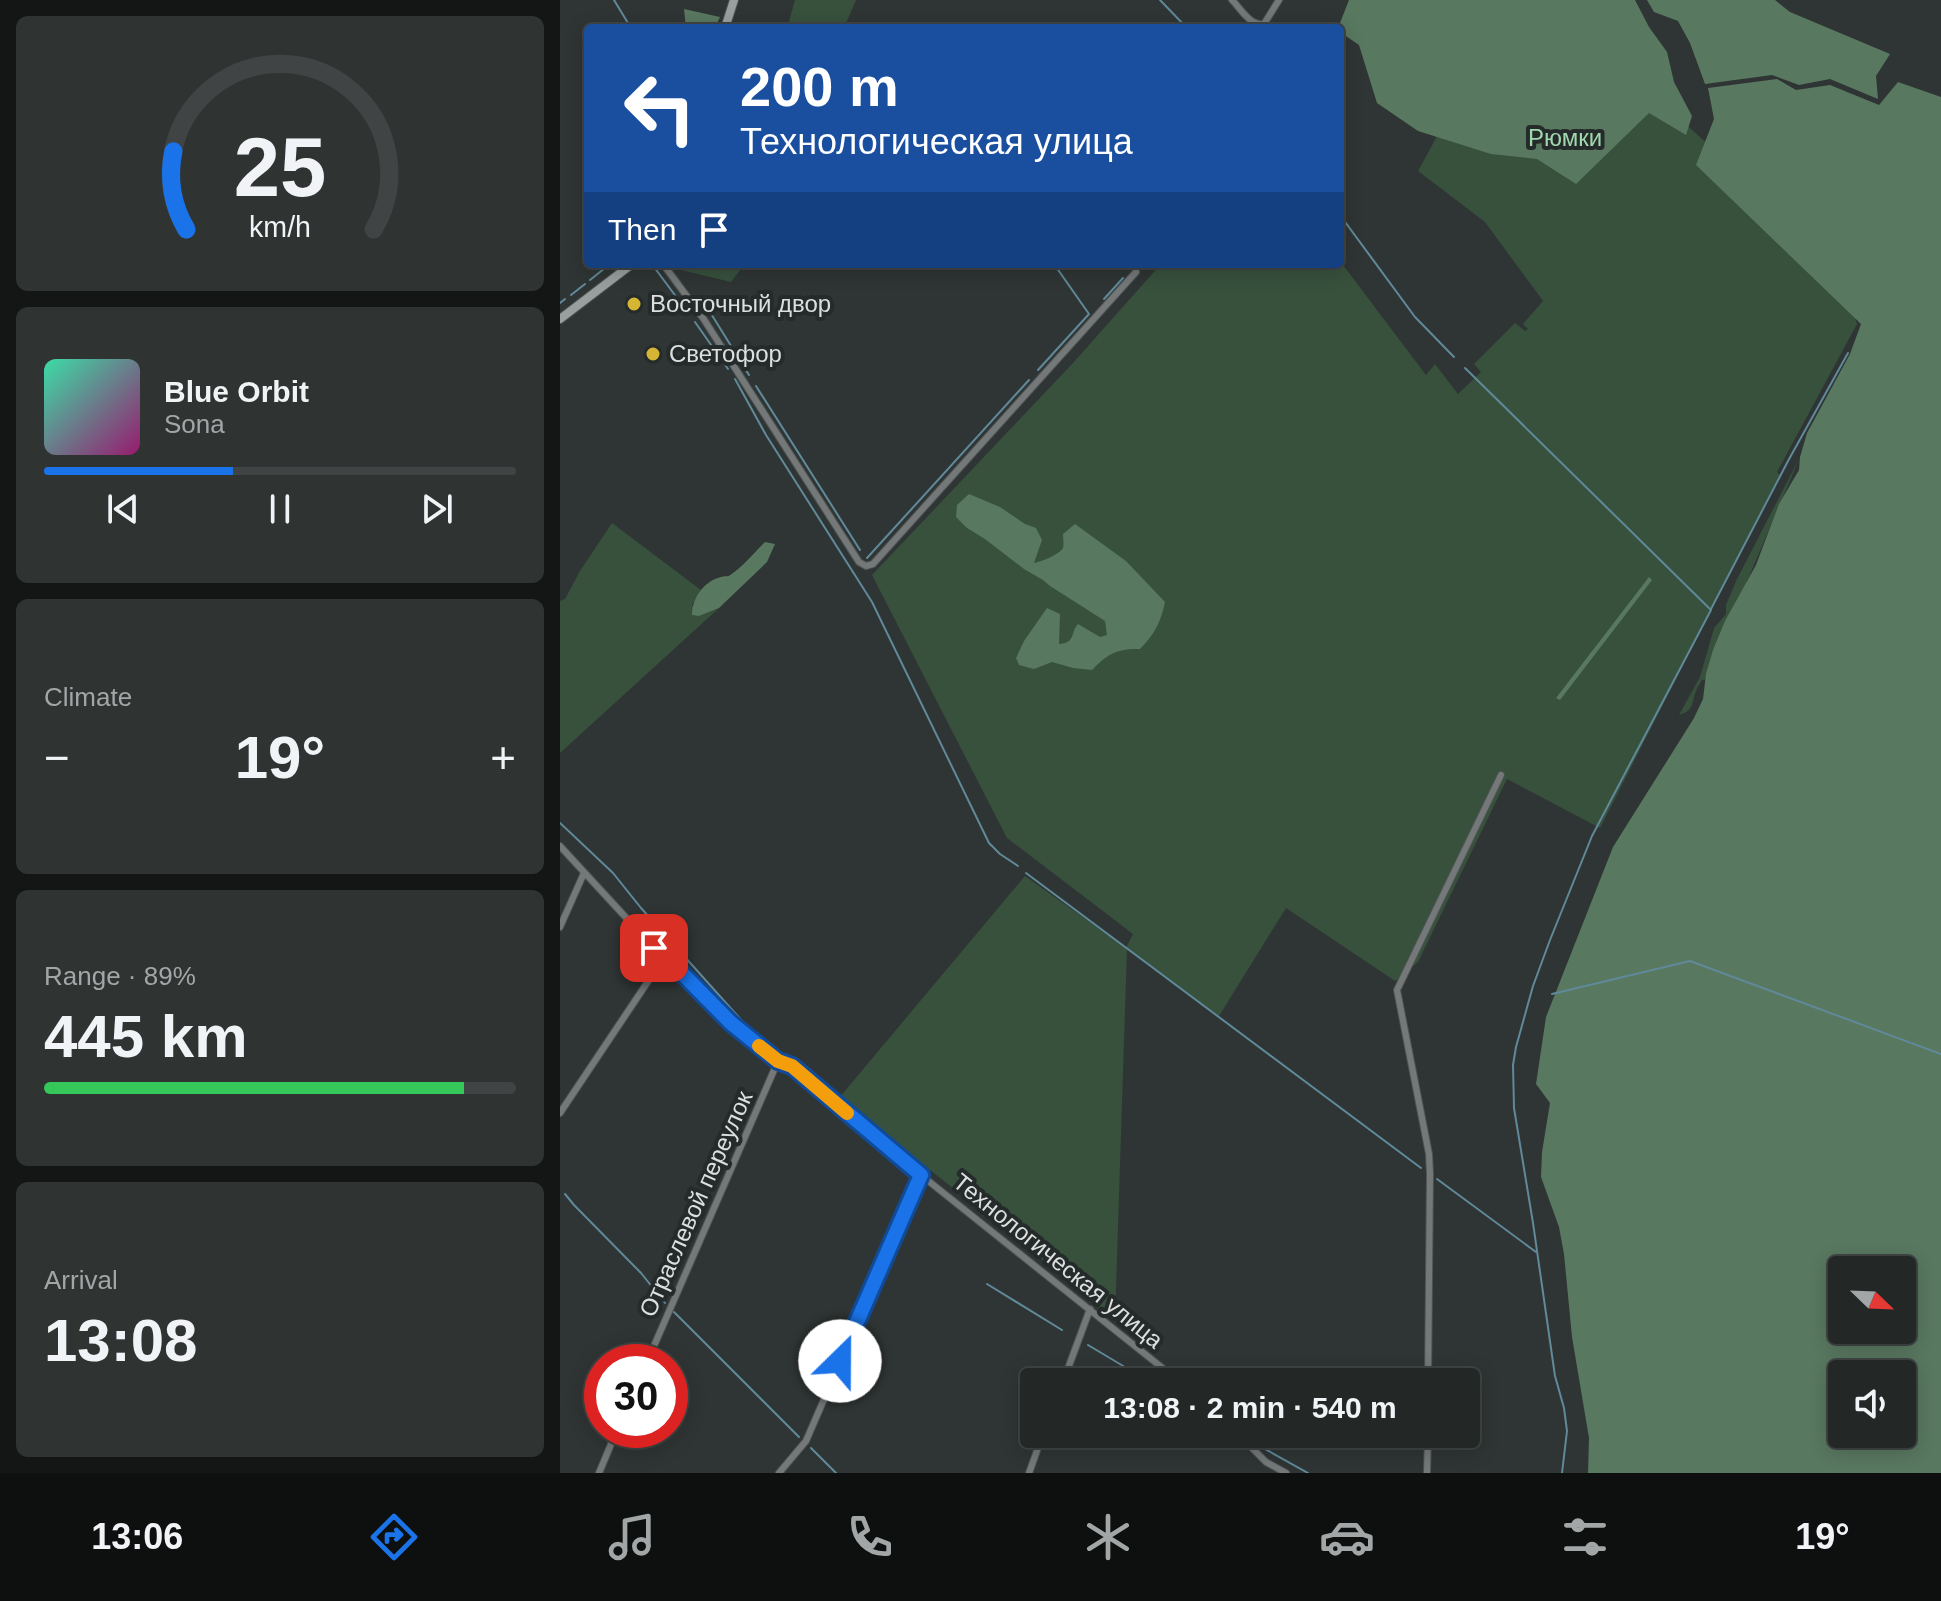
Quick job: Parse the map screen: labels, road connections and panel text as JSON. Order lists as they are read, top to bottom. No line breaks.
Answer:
{"streets":{"street":["Отраслевой переулок","Технологическая улица"]},"crossings":[["Отраслевой переулок","Технологическая улица"]],"parks":["Рюмки"],"places":["Восточный двор","Светофор"],"north":"bottom right","page":{"turn":["200 m","Технологическая улица"],"then":"Then","song":["Blue Orbit","Sona"],"tile":["Climate",["Range · 89%","445 km"],["Arrival","13:08"]],"heat":["−","19°","+"],"limit":"30","trip":"13:08 · 2 min · 540 m","tabs":["13:06","19°"],"gauge":["25","km/h"]}}
